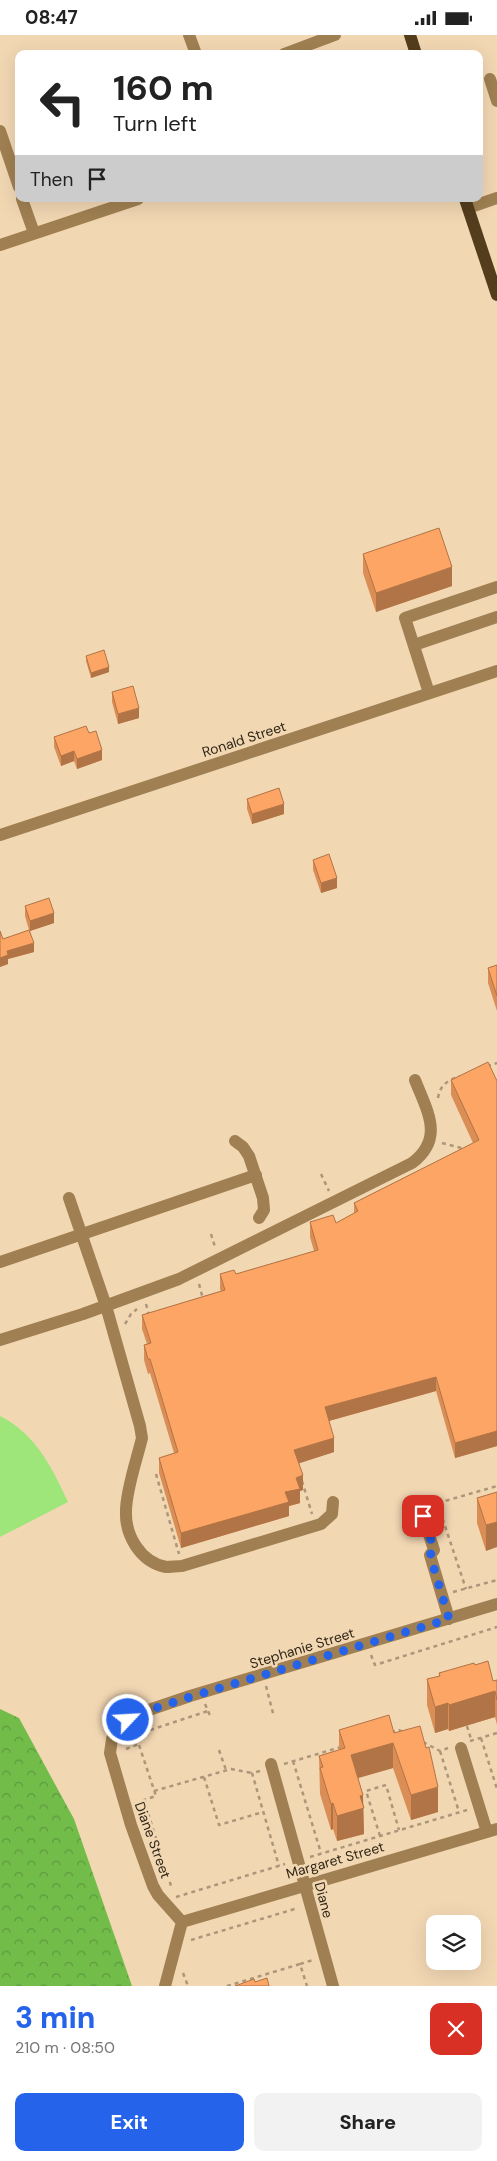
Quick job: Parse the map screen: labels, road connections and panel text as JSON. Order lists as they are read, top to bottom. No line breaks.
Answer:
{"streets":{"street":["Ronald Street","Stephanie Street","Diane Street","Margaret Street","Diane"]},"crossings":[["Stephanie Street","Diane Street"],["Diane Street","Margaret Street"],["Margaret Street","Diane"]],"page":{"status":"08:47","turn":["160 m","Turn left"],"then":"Then","heading":["3 min","210 m · 08:50"],"buttons":["Exit","Share"]}}
